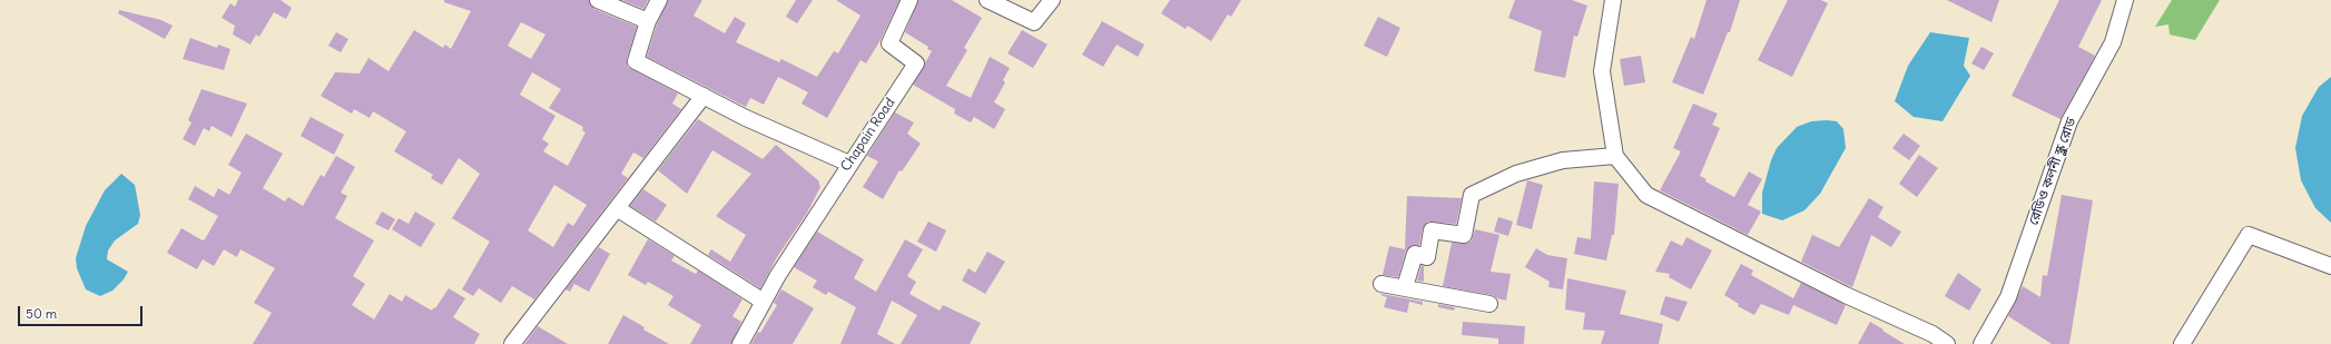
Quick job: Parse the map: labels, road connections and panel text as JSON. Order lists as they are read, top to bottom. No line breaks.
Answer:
{"streets":{"street":["Chapain Road","রেডিও কলনী স্কুল রোড"]},"scale_bar":"50 m"}
